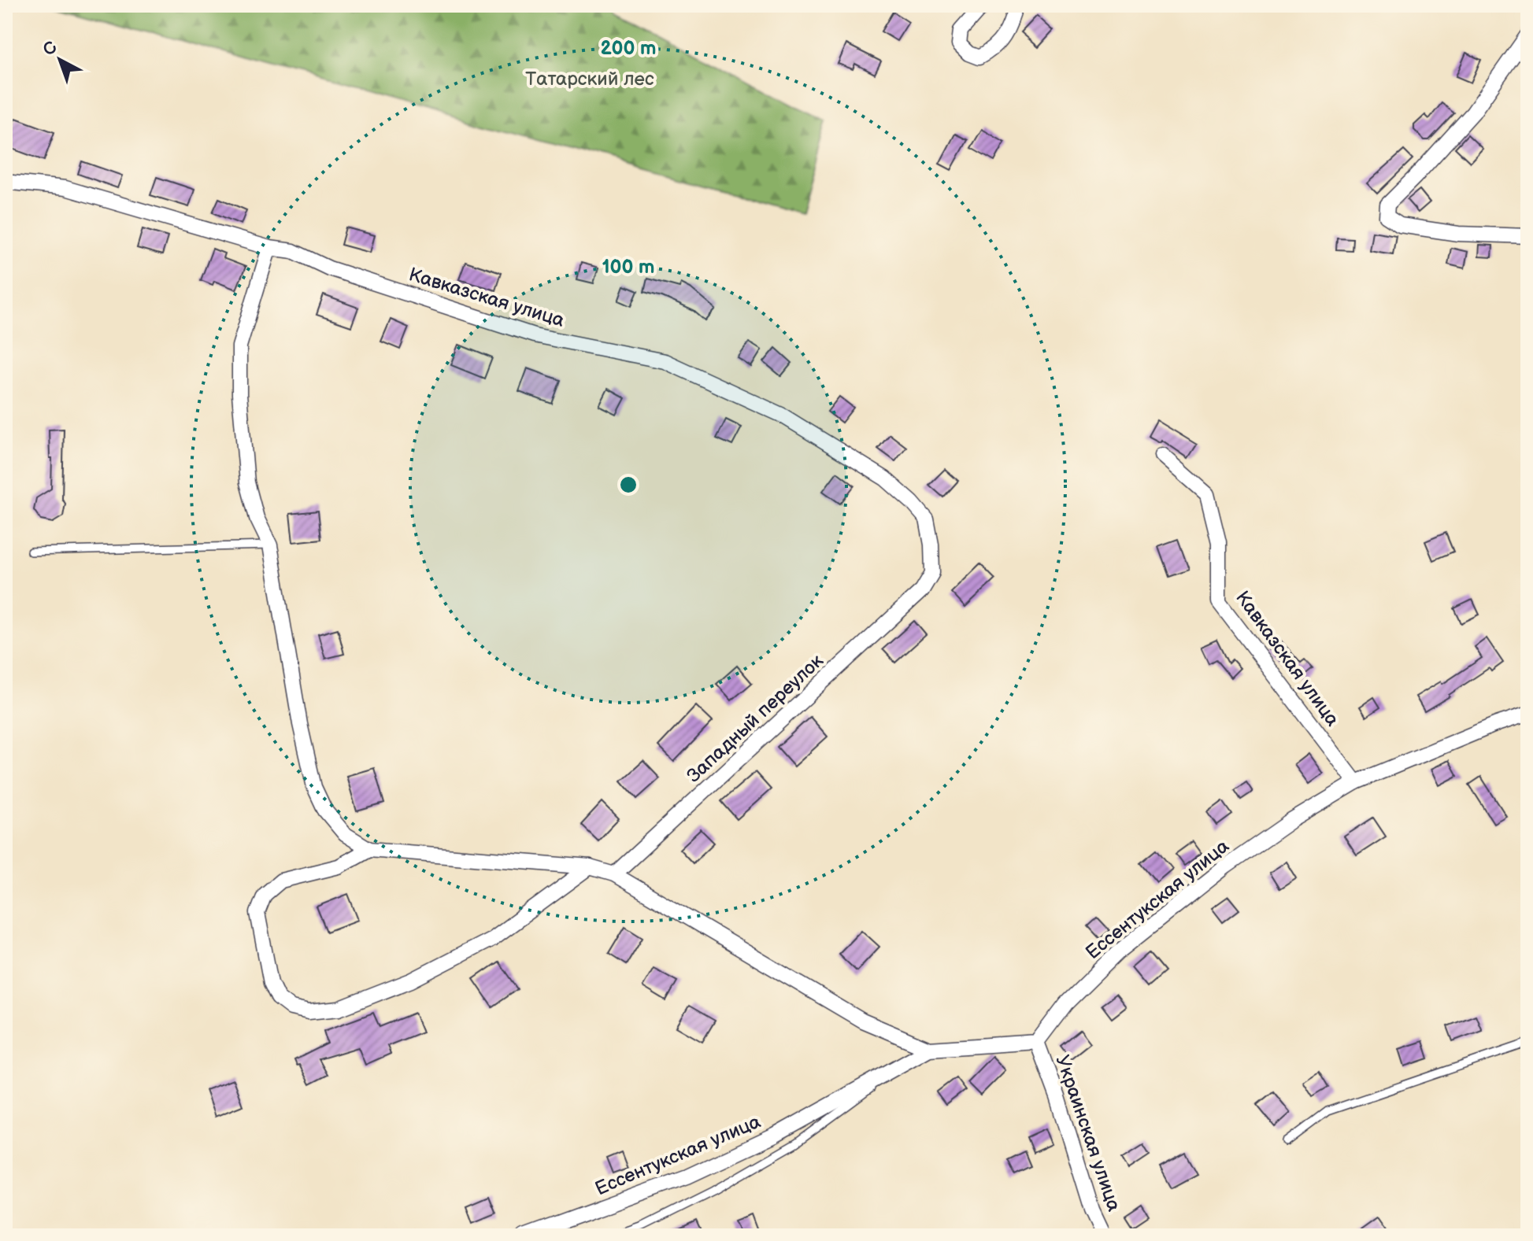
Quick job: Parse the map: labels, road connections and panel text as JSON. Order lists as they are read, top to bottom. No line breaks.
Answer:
{"streets":{"street":["Кавказская улица","Западный переулок","Ессентукская улица","Украинская улица"]},"crossings":[["Кавказская улица","Западный переулок"],["Кавказская улица","Ессентукская улица"],["Ессентукская улица","Украинская улица"]],"parks":["Татарский лес"],"north":"top left","rings":["200 m","100 m"]}
